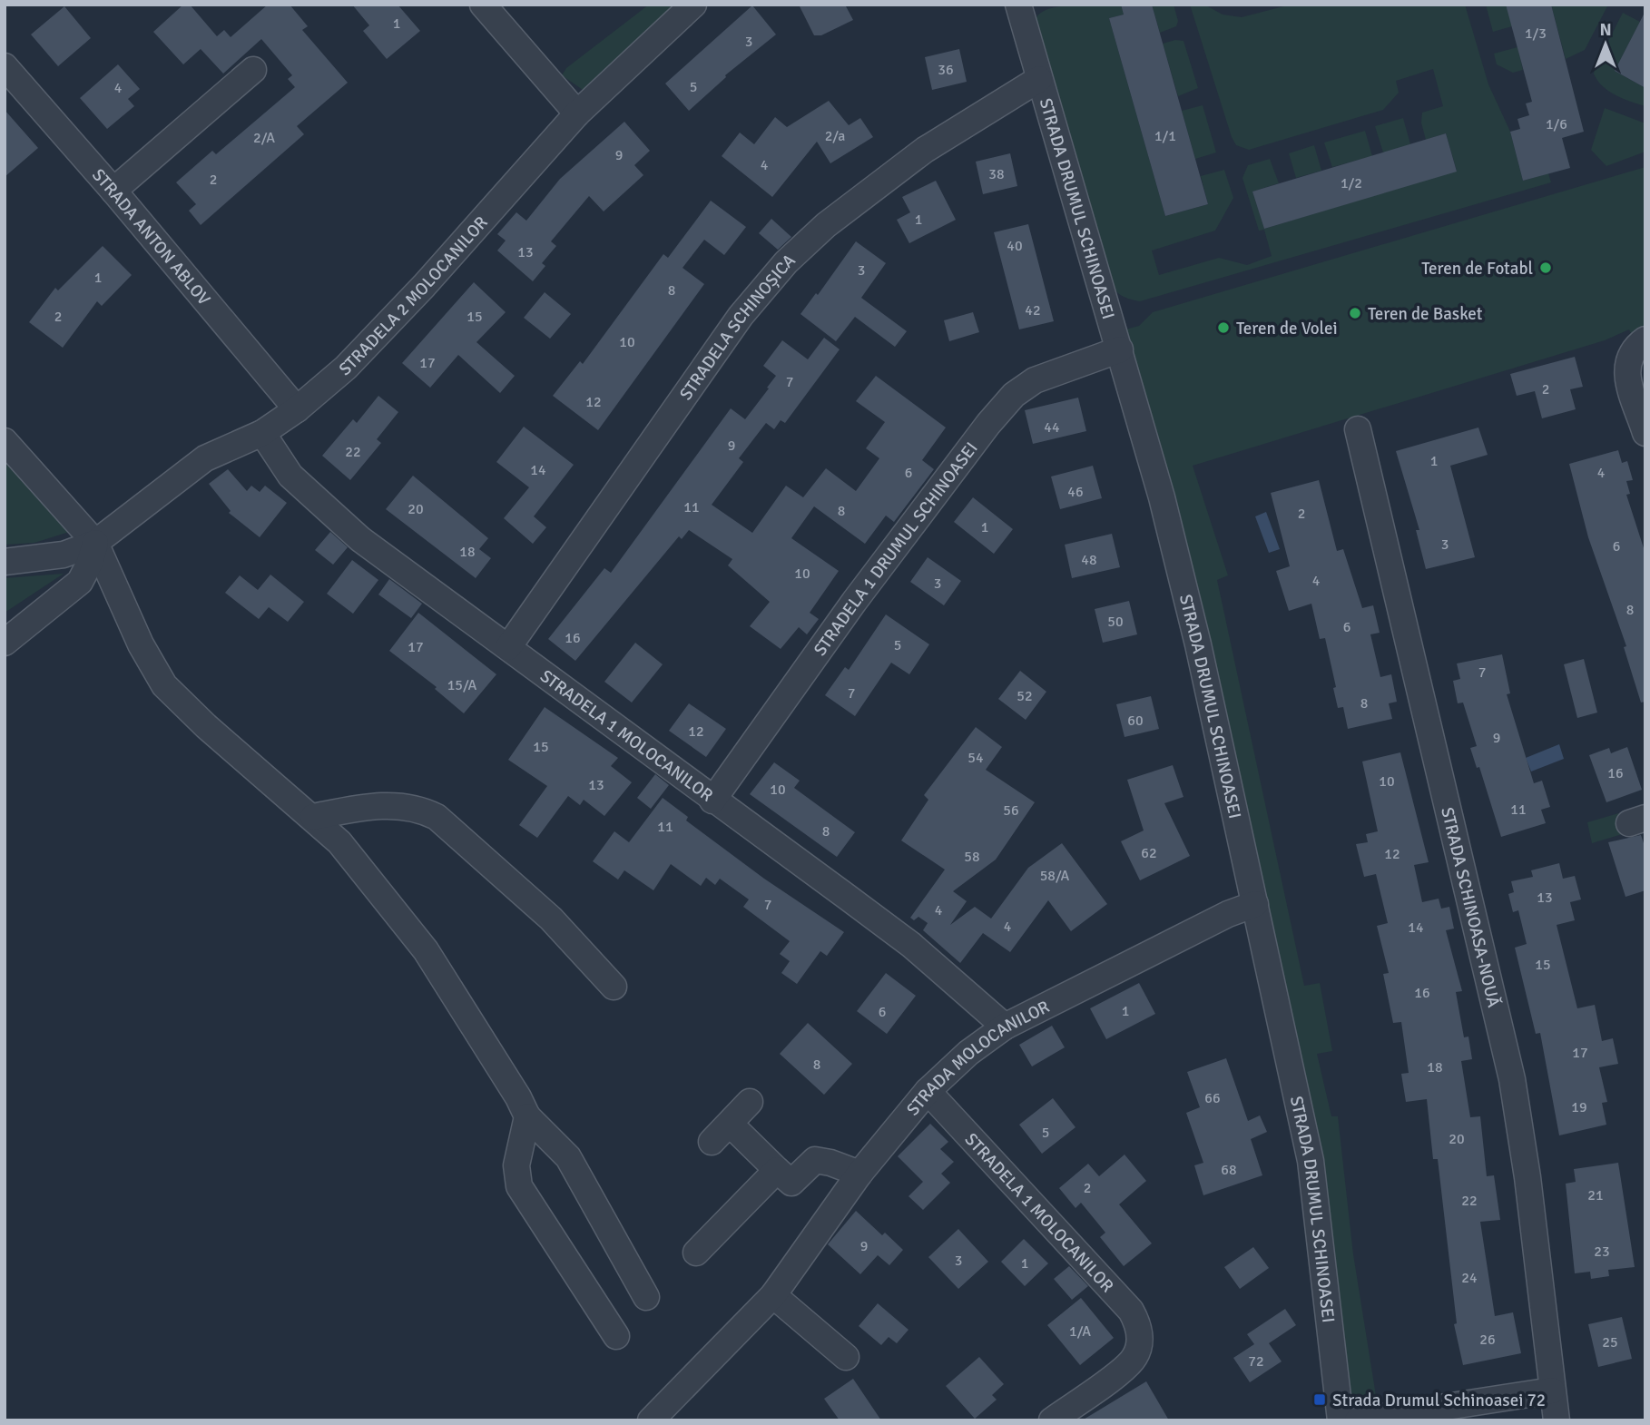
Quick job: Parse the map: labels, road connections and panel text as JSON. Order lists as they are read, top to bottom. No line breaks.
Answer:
{"streets":{"street":["STRADA DRUMUL SCHINOASEI","STRADA ANTON ABLOV","STRADELA 2 MOLOCANILOR","STRADELA SCHINOȘICA","STRADELA 1 DRUMUL SCHINOASEI","STRADELA 1 MOLOCANILOR","STRADA SCHINOASA-NOUĂ","STRADA MOLOCANILOR"]},"crossings":[["STRADA DRUMUL SCHINOASEI","STRADELA SCHINOȘICA"],["STRADA DRUMUL SCHINOASEI","STRADELA 1 DRUMUL SCHINOASEI"],["STRADA DRUMUL SCHINOASEI","STRADA MOLOCANILOR"],["STRADA ANTON ABLOV","STRADELA 2 MOLOCANILOR"],["STRADELA 2 MOLOCANILOR","STRADELA 1 MOLOCANILOR"],["STRADELA SCHINOȘICA","STRADELA 1 MOLOCANILOR"],["STRADELA 1 DRUMUL SCHINOASEI","STRADELA 1 MOLOCANILOR"],["STRADELA 1 MOLOCANILOR","STRADA MOLOCANILOR"]],"places":{"other":["Teren de Fotabl","Teren de Basket","Teren de Volei"],"transit":["Strada Drumul Schinoasei 72"]},"house_numbers":["1","1/3","3","36","5","4","1/6","2/a","1/1","2/A","9","4","38","2","1/2","1","40","13","3","1","8","42","2","15","10","17","7","2","12","44","9","22","1","14","6","4","46","11","20","8","2","1","3","6","18","48","10","4","3","8","50","6","16","5","17","7","15/A","7","52","8","60","12","9","15","54","16","10","13","10","11","56","11","8","62","12","58","58/A","13","7","4","4","14","15","16","1","6","17","8","18","66","19","5","20","68","2","21","22","9","23","3","1","24","1/A","26","25","72"],"north":"top"}
